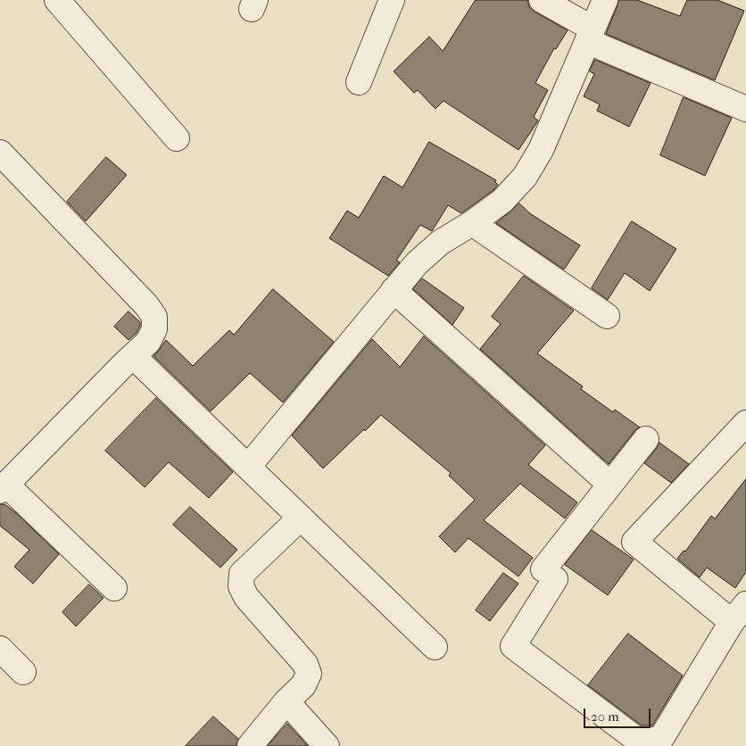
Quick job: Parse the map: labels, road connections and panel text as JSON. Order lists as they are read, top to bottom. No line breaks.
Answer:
{"scale_bar":"20 m"}
